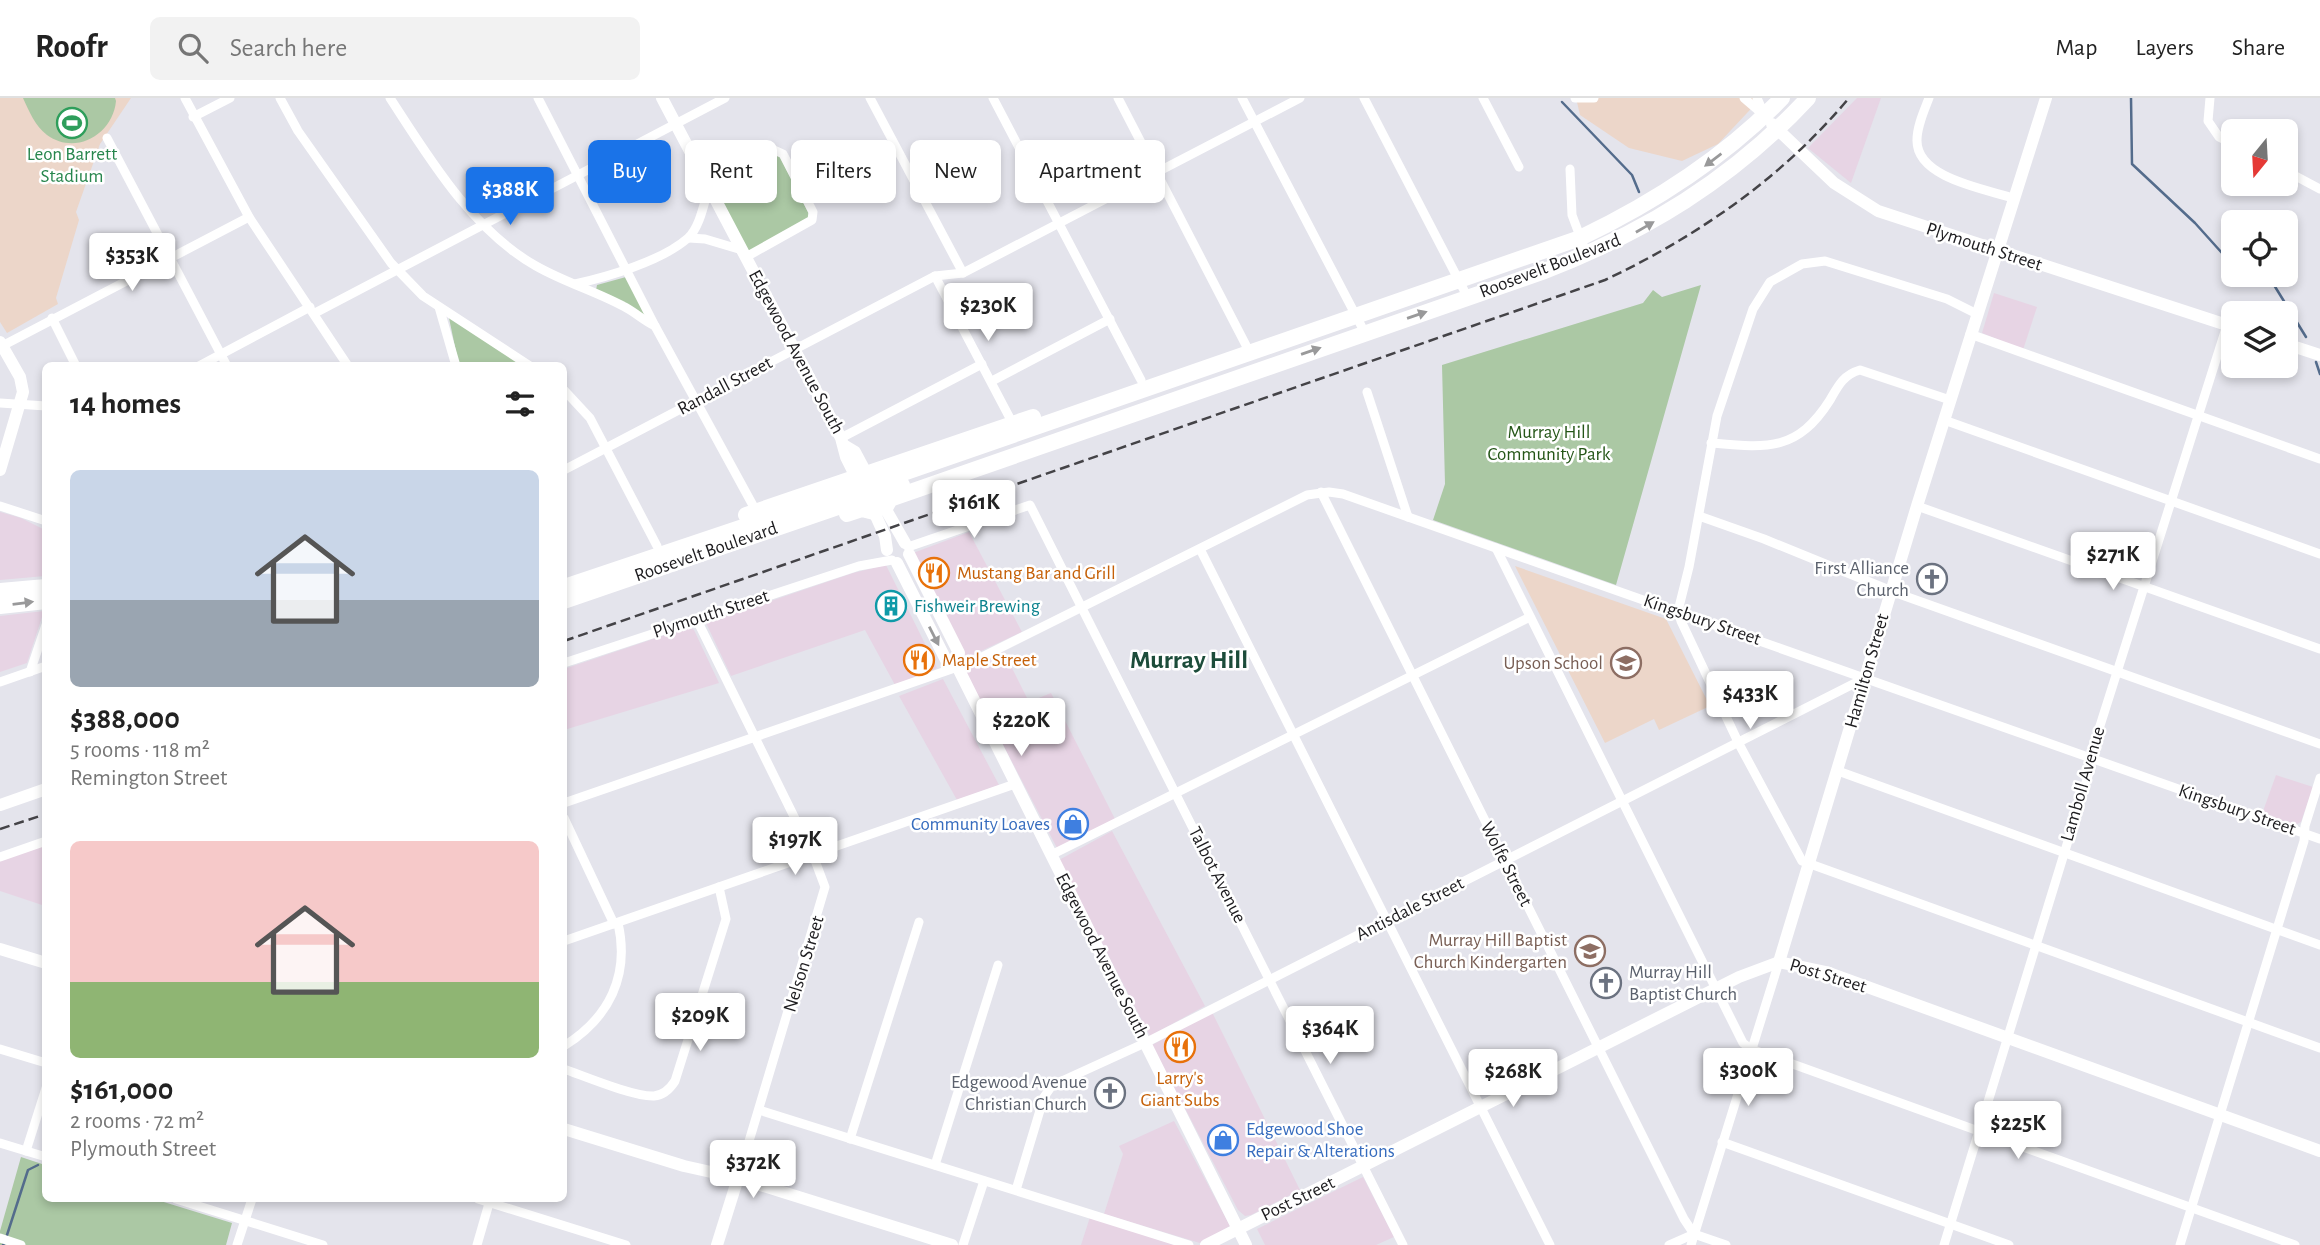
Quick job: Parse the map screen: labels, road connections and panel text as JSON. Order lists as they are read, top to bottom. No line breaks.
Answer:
{"streets":{"highway":["Roosevelt Boulevard"],"main road":["Plymouth Street","Edgewood Avenue South","Hamilton Street","Nelson Street","Post Street"],"street":["Randall Street","Kingsbury Street","Lamboll Avenue","Wolfe Street","Talbot Avenue","Antisdale Street"]},"crossings":[["Plymouth Street","Roosevelt Boulevard"],["Plymouth Street","Edgewood Avenue South"],["Plymouth Street","Hamilton Street"],["Plymouth Street","Nelson Street"],["Edgewood Avenue South","Randall Street"],["Edgewood Avenue South","Talbot Avenue"],["Edgewood Avenue South","Antisdale Street"],["Edgewood Avenue South","Post Street"],["Kingsbury Street","Hamilton Street"],["Kingsbury Street","Lamboll Avenue"],["Kingsbury Street","Wolfe Street"],["Kingsbury Street","Antisdale Street"],["Hamilton Street","Wolfe Street"],["Hamilton Street","Antisdale Street"],["Hamilton Street","Post Street"],["Lamboll Avenue","Post Street"],["Wolfe Street","Antisdale Street"],["Wolfe Street","Post Street"],["Talbot Avenue","Antisdale Street"],["Talbot Avenue","Post Street"]],"districts":["Murray Hill"],"parks":["Murray Hill Community Park"],"places":{"sports":["Leon Barrett Stadium"],"restaurant":["Mustang Bar and Grill","Maple Street","Larry's Giant Subs"],"church":["First Alliance Church","Murray Hill Baptist Church","Edgewood Avenue Christian Church"],"building":["Fishweir Brewing"],"school or university":["Upson School","Murray Hill Baptist Church Kindergarten"],"shop":["Community Loaves","Edgewood Shoe Repair & Alterations"]},"north":"bottom","page":{"header":"Roofr","search":"Search here","nav":["Map","Layers","Share"],"chip":["Buy","Rent","Filters","New","Apartment"],"price":["$388K","$353K","$230K","$161K","$271K","$433K","$220K","$197K","$209K","$364K","$300K","$268K","$225K","$372K"],"heading":"14 homes","list":[{"name":"$388,000","note":"5 rooms · 118 m² · Remington Street"},{"name":"$161,000","note":"2 rooms · 72 m² · Plymouth Street"}]}}
